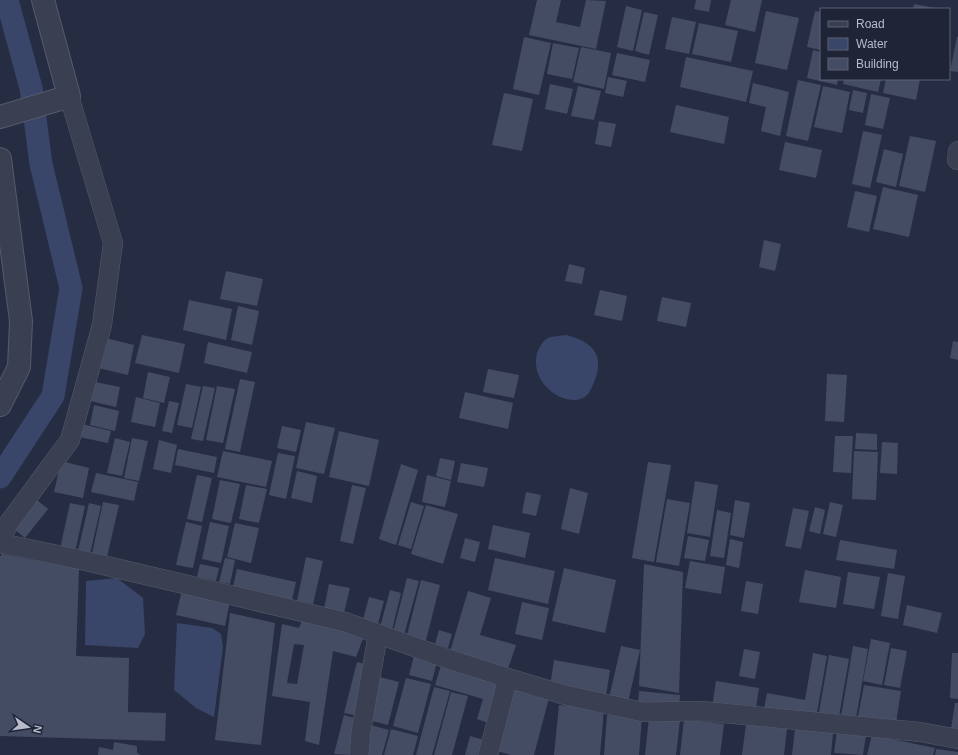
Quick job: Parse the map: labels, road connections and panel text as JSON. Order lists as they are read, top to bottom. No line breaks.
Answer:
{"legend":["Road","Water","Building"],"north":"right"}
